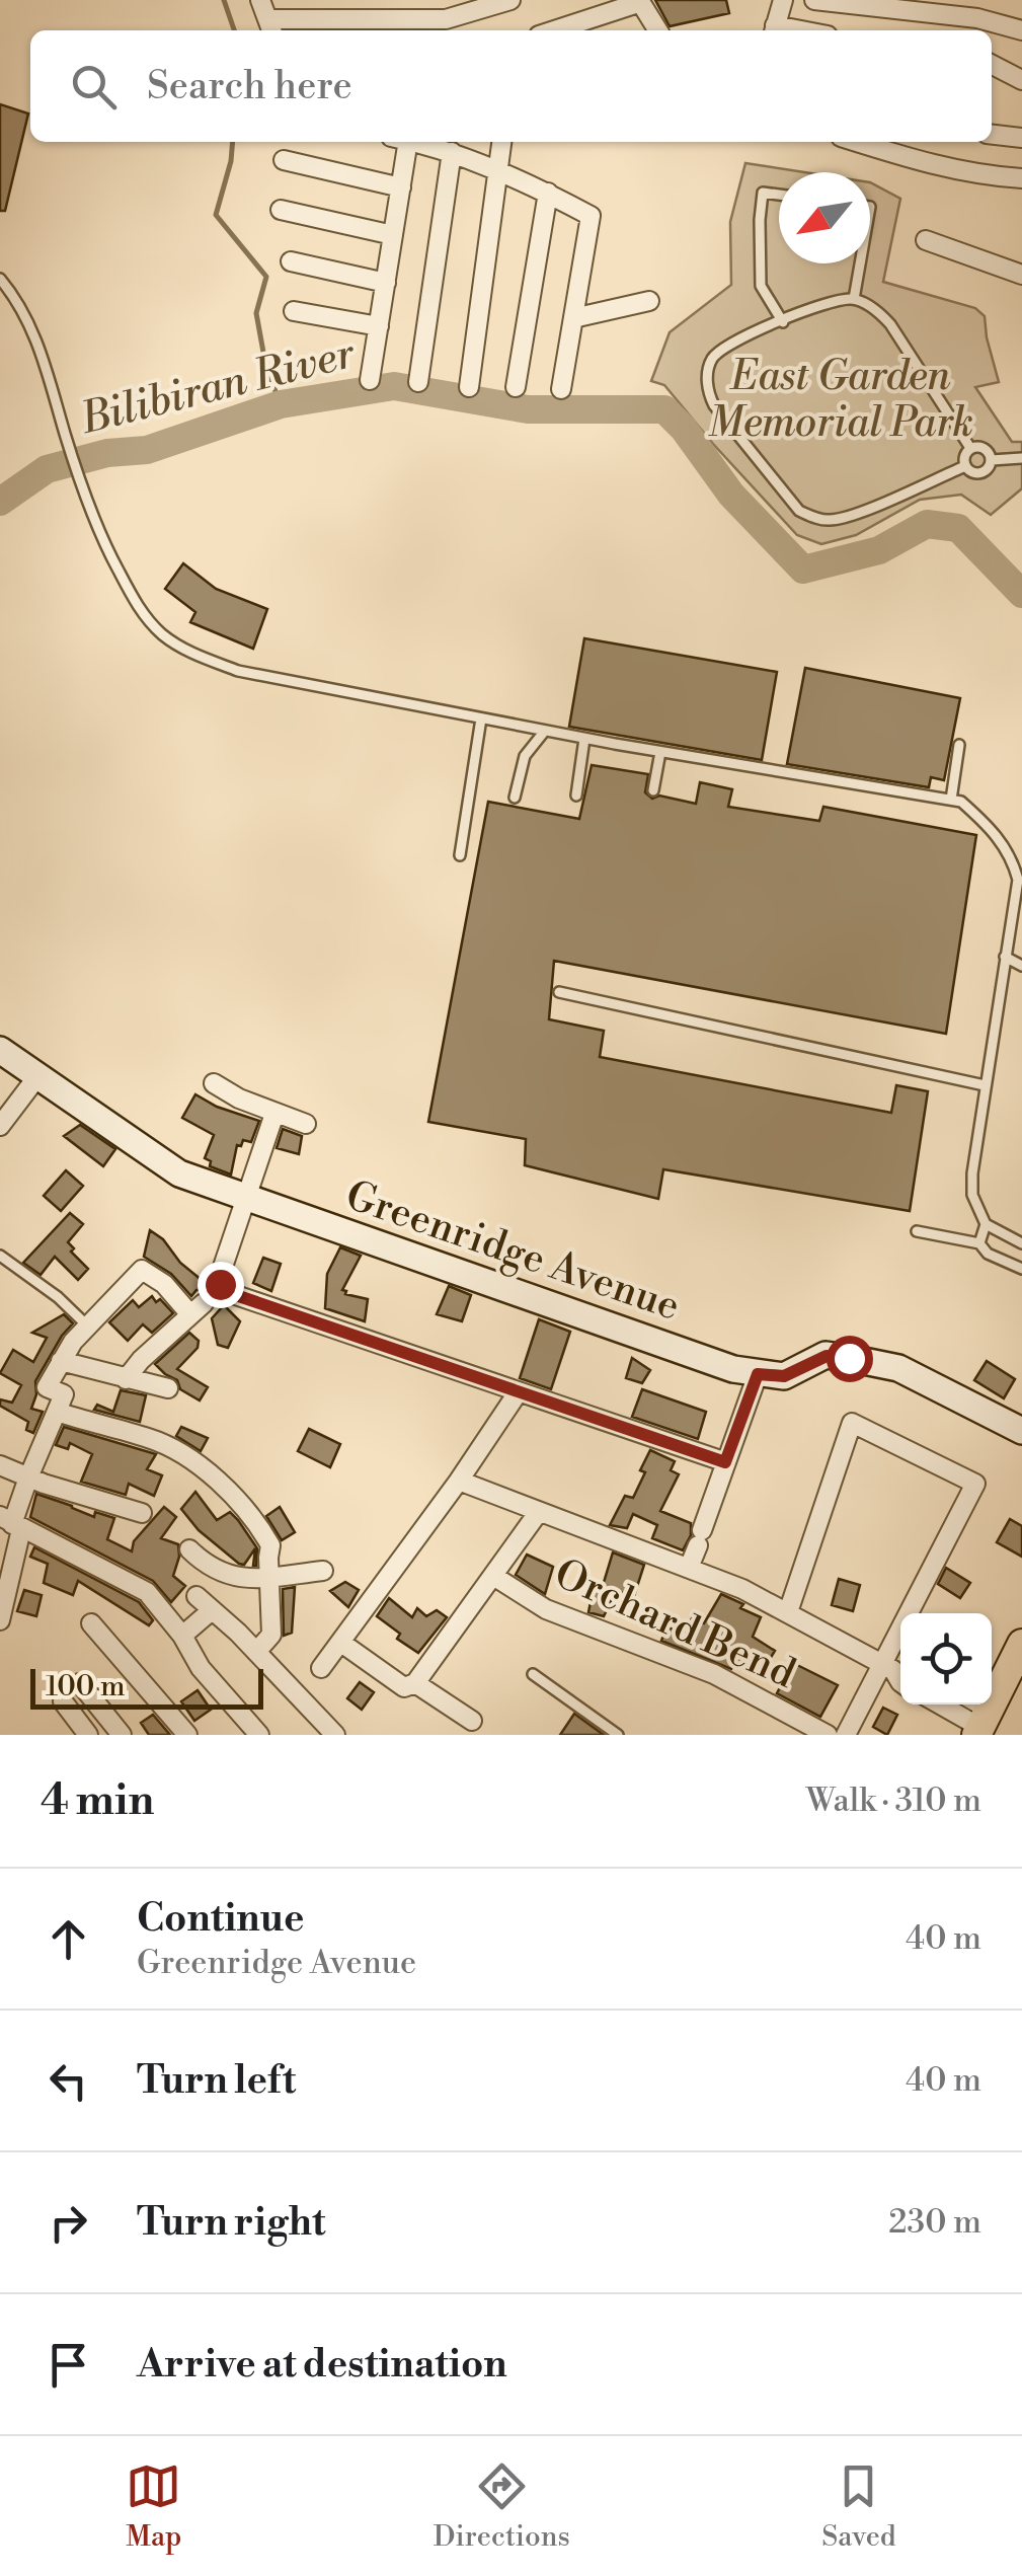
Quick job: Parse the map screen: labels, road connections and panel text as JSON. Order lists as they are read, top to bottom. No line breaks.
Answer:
{"streets":{"street":["Greenridge Avenue","Orchard Bend"]},"water":["Bilibiran River"],"parks":["East Garden Memorial Park"],"scale_bar":"100 m","north":"bottom left","page":{"search":"Search here","scale":"100 m","heading":["4 min","Walk · 310 m"],"list":[["Continue","Greenridge Avenue","40 m"],["Turn left","40 m"],["Turn right","230 m"],"Arrive at destination"],"nav":["Map","Directions","Saved"]}}
